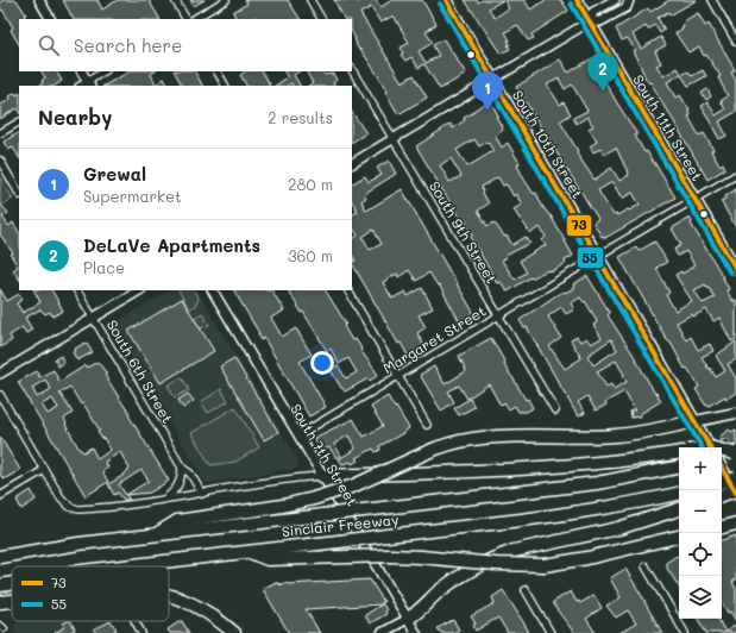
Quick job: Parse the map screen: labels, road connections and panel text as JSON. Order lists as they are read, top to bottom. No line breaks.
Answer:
{"streets":{"highway":["Sinclair Freeway"],"main road":["South 11th Street","South 10th Street"],"street":["South 9th Street","Margaret Street","South 6th Street","South 7th Street"]},"crossings":[["South 11th Street","Margaret Street"],["South 10th Street","Margaret Street"],["South 9th Street","Margaret Street"],["Margaret Street","South 7th Street"]],"lines":["transit line 73","transit line 55"],"legend":["73","55"],"page":{"search":"Search here","pins":["2","1"],"heading":["Nearby","2 results"],"list":[{"mark":"1","name":"Grewal","note":"Supermarket","value":"280 m"},{"mark":"2","name":"DeLaVe Apartments","note":"Place","value":"360 m"}],"map_buttons":["+","−"]}}
